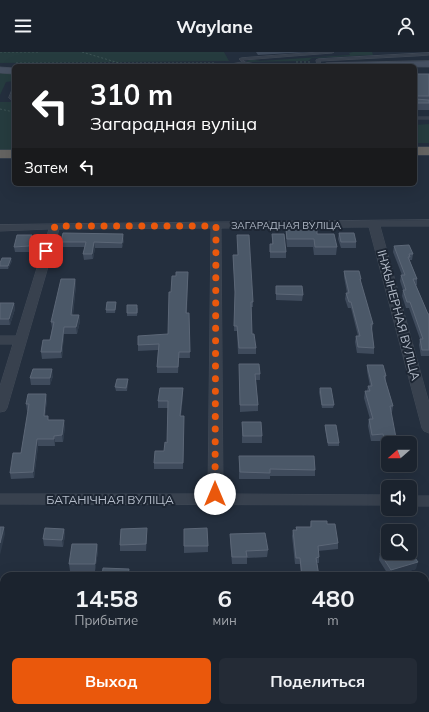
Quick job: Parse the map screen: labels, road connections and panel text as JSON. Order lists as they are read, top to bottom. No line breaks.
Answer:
{"streets":{"street":["ЗАГАРАДНАЯ ВУЛІЦА","ІНЖЫНЕРНАЯ ВУЛІЦА","БАТАНІЧНАЯ ВУЛІЦА"]},"crossings":[["ЗАГАРАДНАЯ ВУЛІЦА","ІНЖЫНЕРНАЯ ВУЛІЦА"]],"north":"left","page":{"header":"Waylane","turn":["310 m","Загарадная вуліца"],"then":"Затем","eta":["14:58","Прибытие","6","мин","480","m"],"buttons":["Выход","Поделиться"]}}
